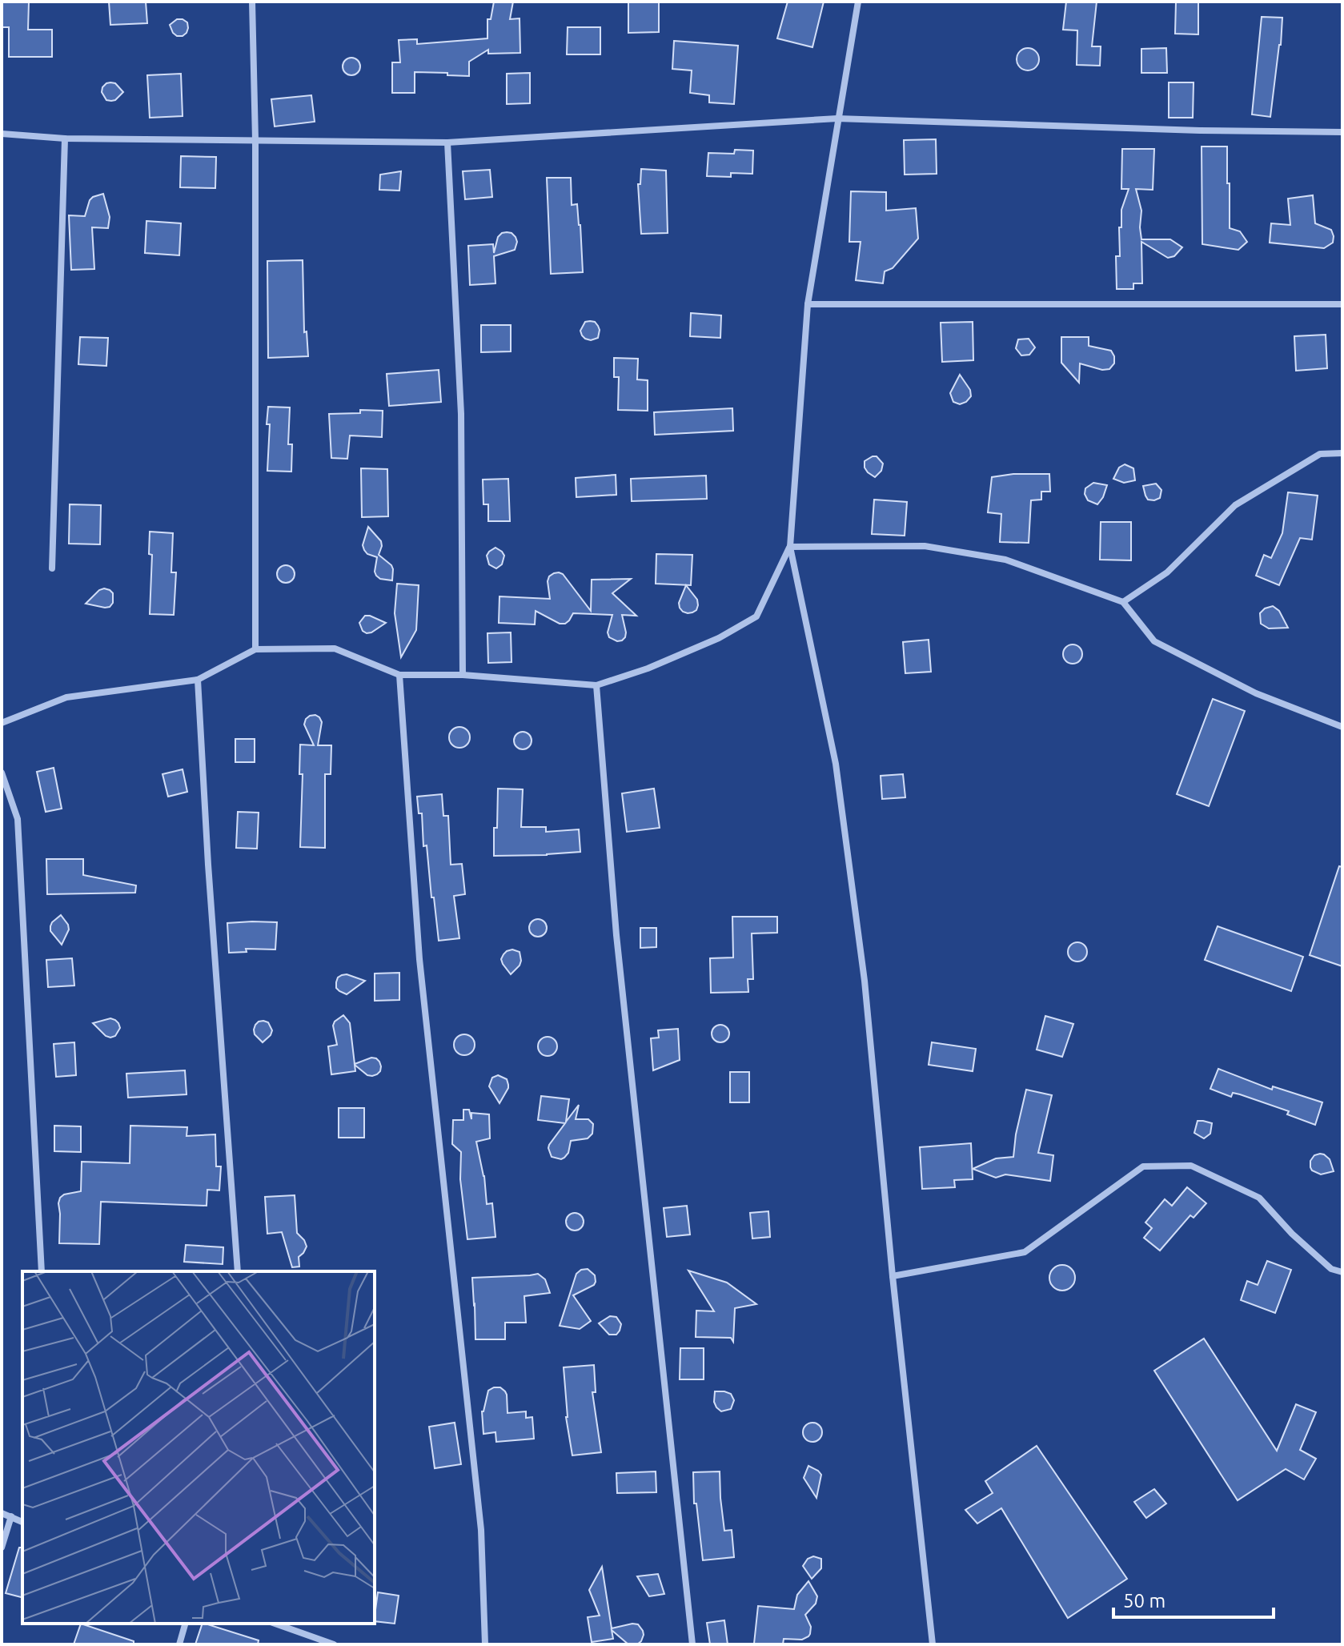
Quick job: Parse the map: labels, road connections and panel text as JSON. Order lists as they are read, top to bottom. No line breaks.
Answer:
{"scale_bar":"50 m"}
